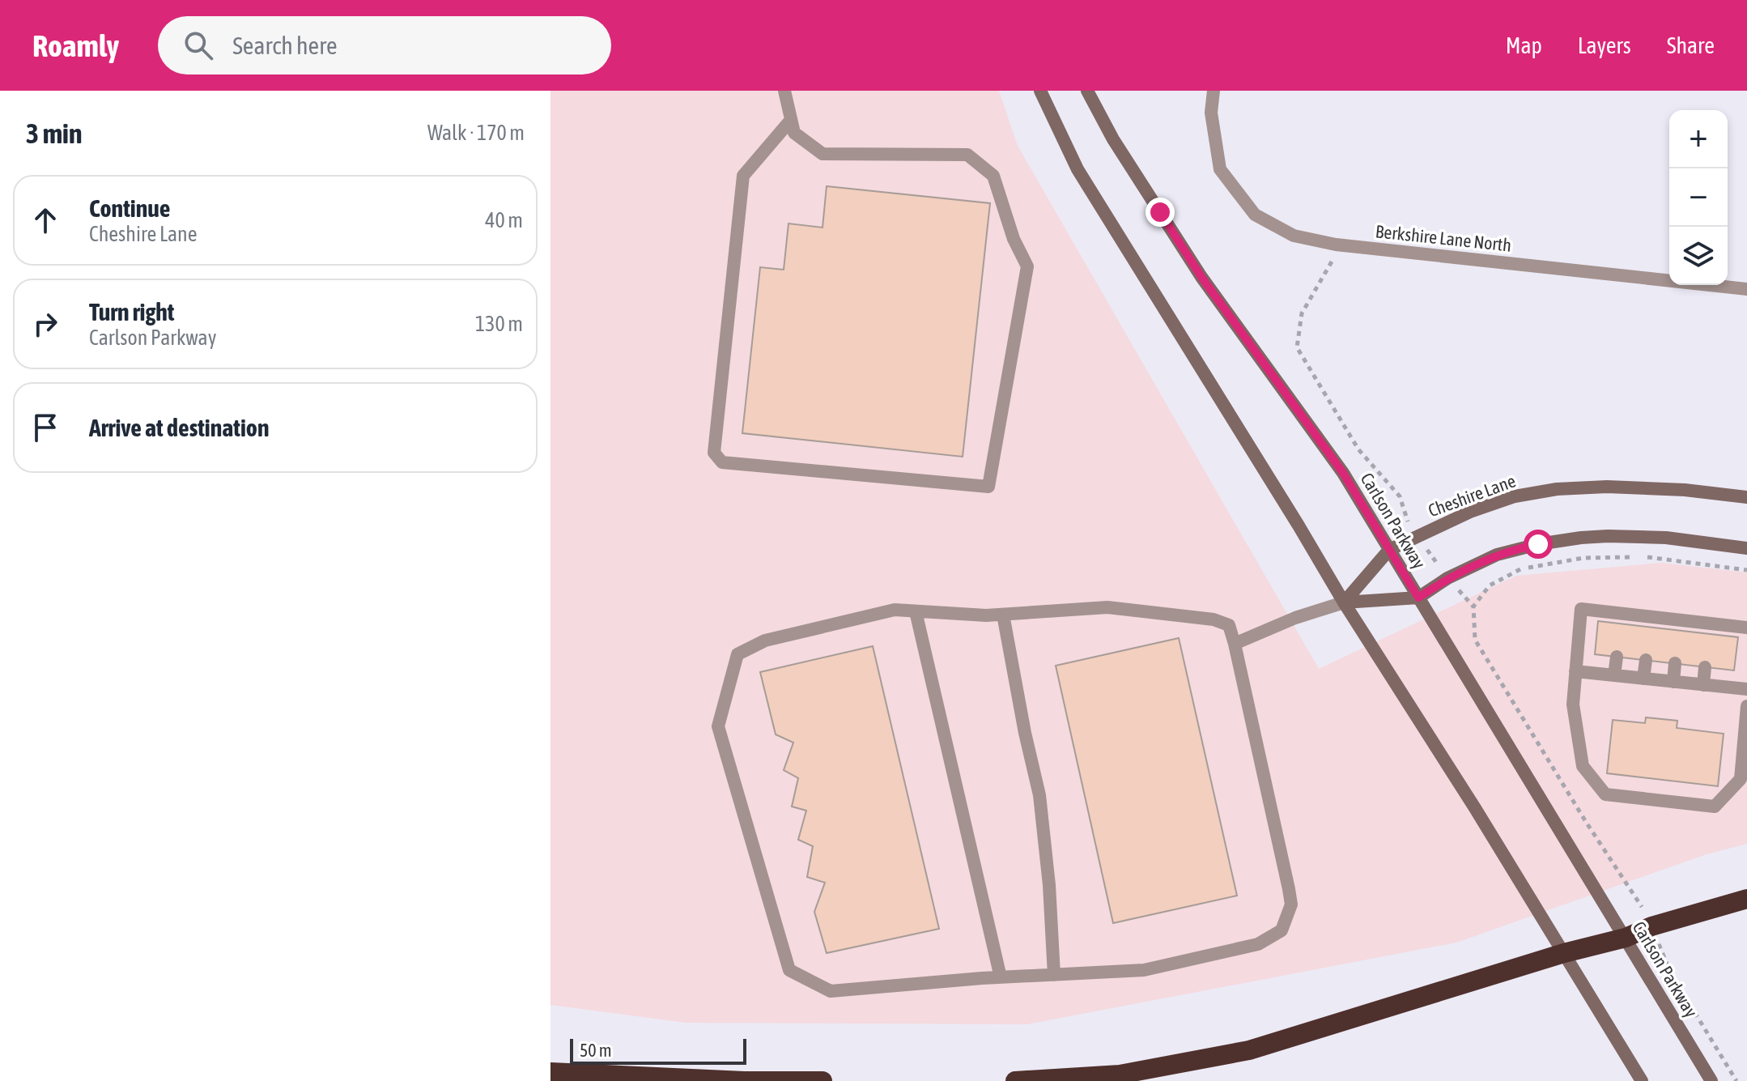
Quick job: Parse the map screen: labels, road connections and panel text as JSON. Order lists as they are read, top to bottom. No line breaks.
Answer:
{"streets":{"main road":["Cheshire Lane","Carlson Parkway"],"street":["Berkshire Lane North"]},"crossings":[["Cheshire Lane","Carlson Parkway"]],"scale_bar":"50 m","page":{"header":"Roamly","search":"Search here","nav":["Map","Layers","Share"],"heading":["3 min","Walk · 170 m"],"map_buttons":["+","−"],"list":[["Continue","Cheshire Lane","40 m"],["Turn right","Carlson Parkway","130 m"],"Arrive at destination"],"scale":"50 m"}}
